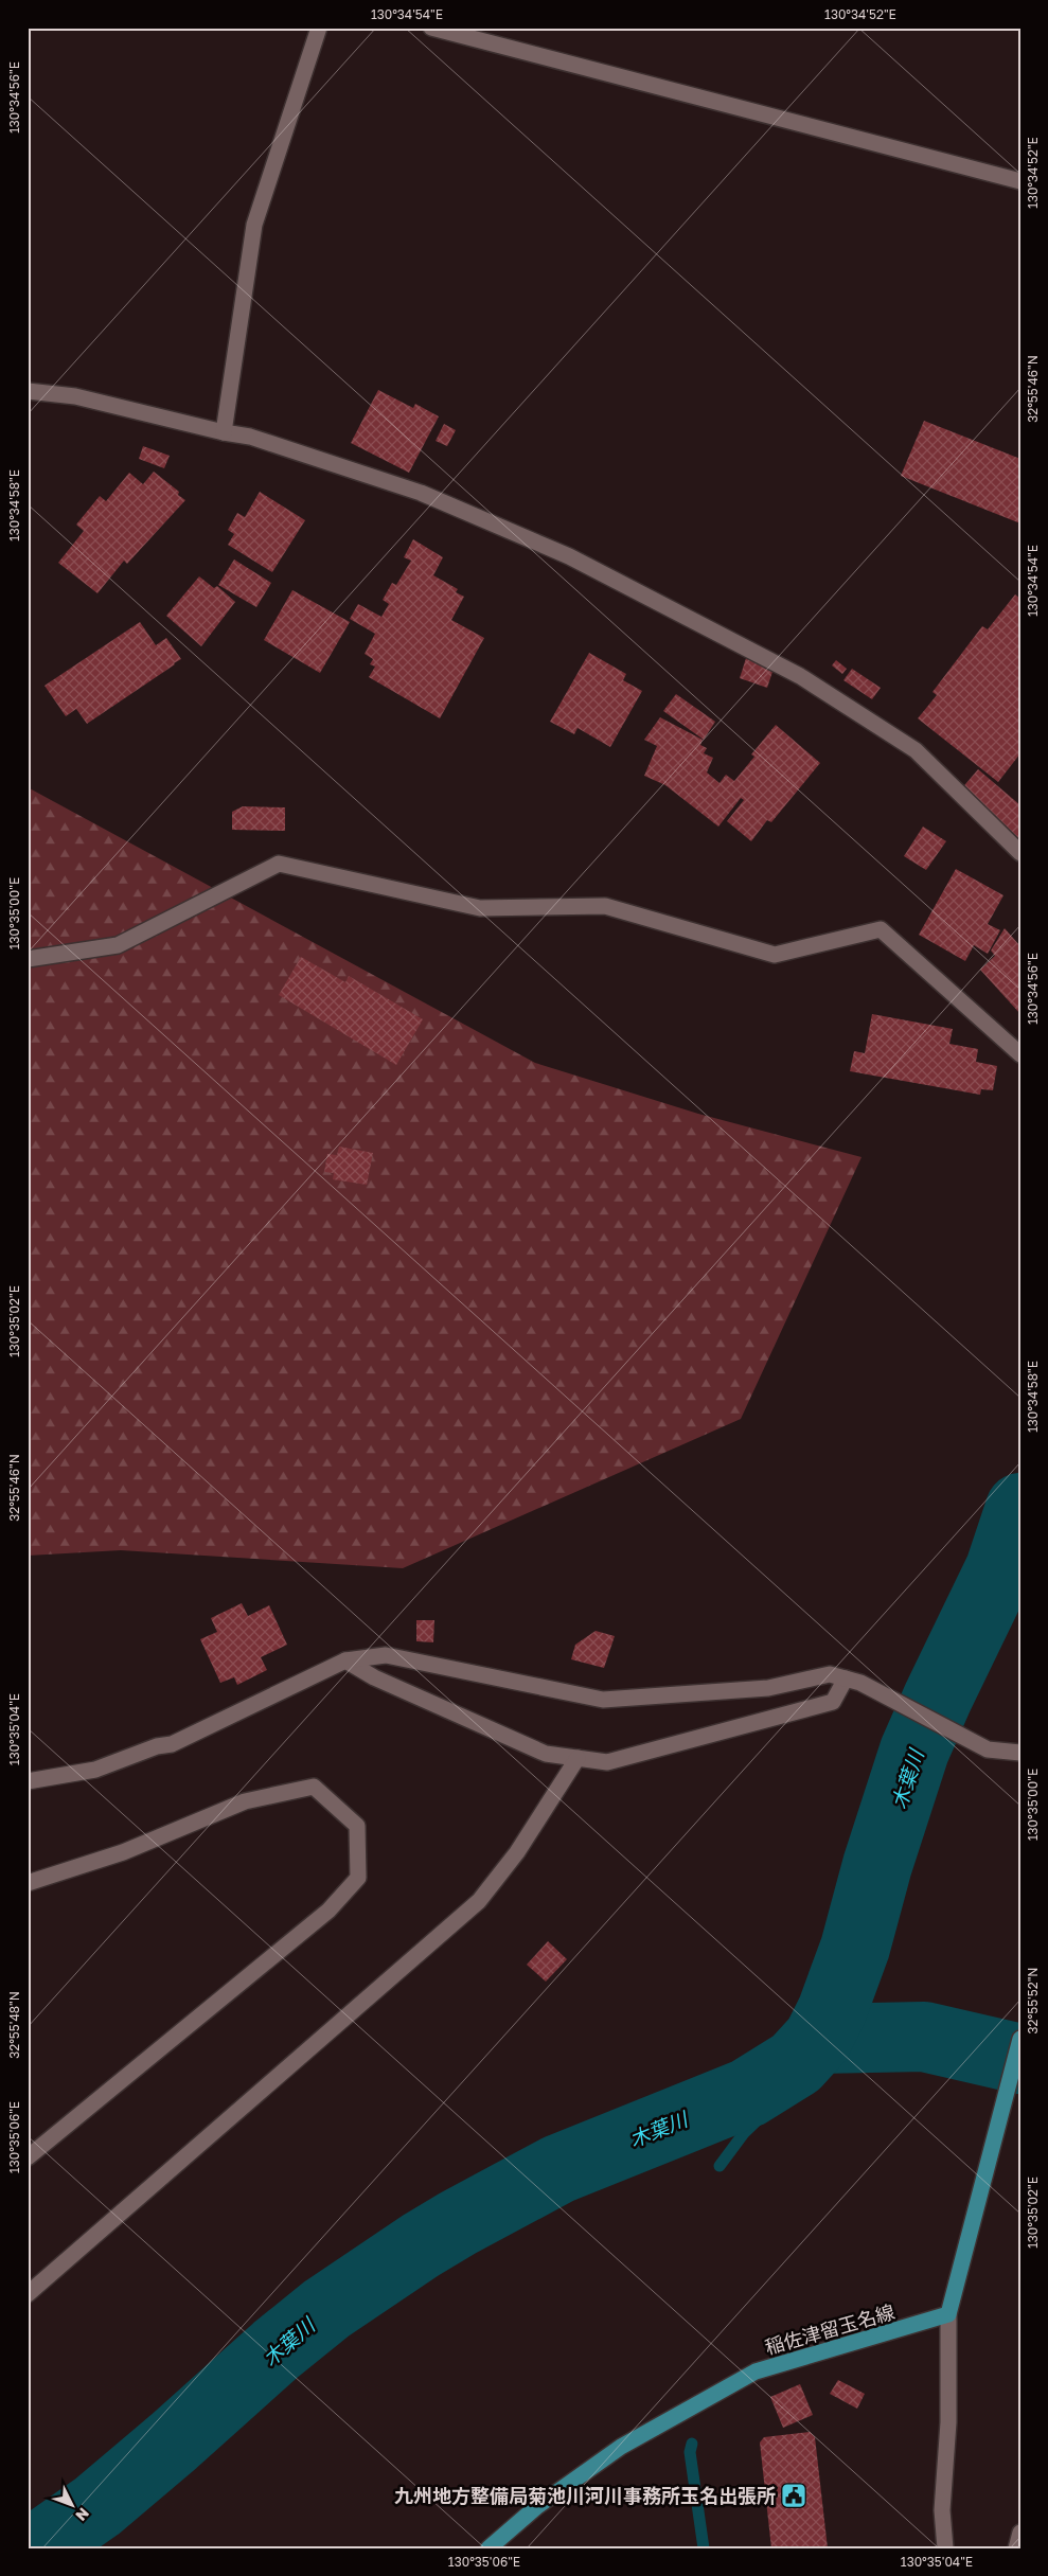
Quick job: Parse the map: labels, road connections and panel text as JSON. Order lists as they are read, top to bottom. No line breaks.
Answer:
{"streets":{"main road":["稲佐津留玉名線"]},"water":["木葉川"],"places":{"public building":["九州地方整備局菊池川河川事務所玉名出張所"]},"north":"bottom right","coordinates":["130°34'54\"E","130°34'52\"E","130°34'56\"E","32°55'46\"N","130°34'58\"E","130°35'00\"E","130°35'02\"E","130°35'04\"E","32°55'52\"N","32°55'48\"N","130°35'06\"E"]}
